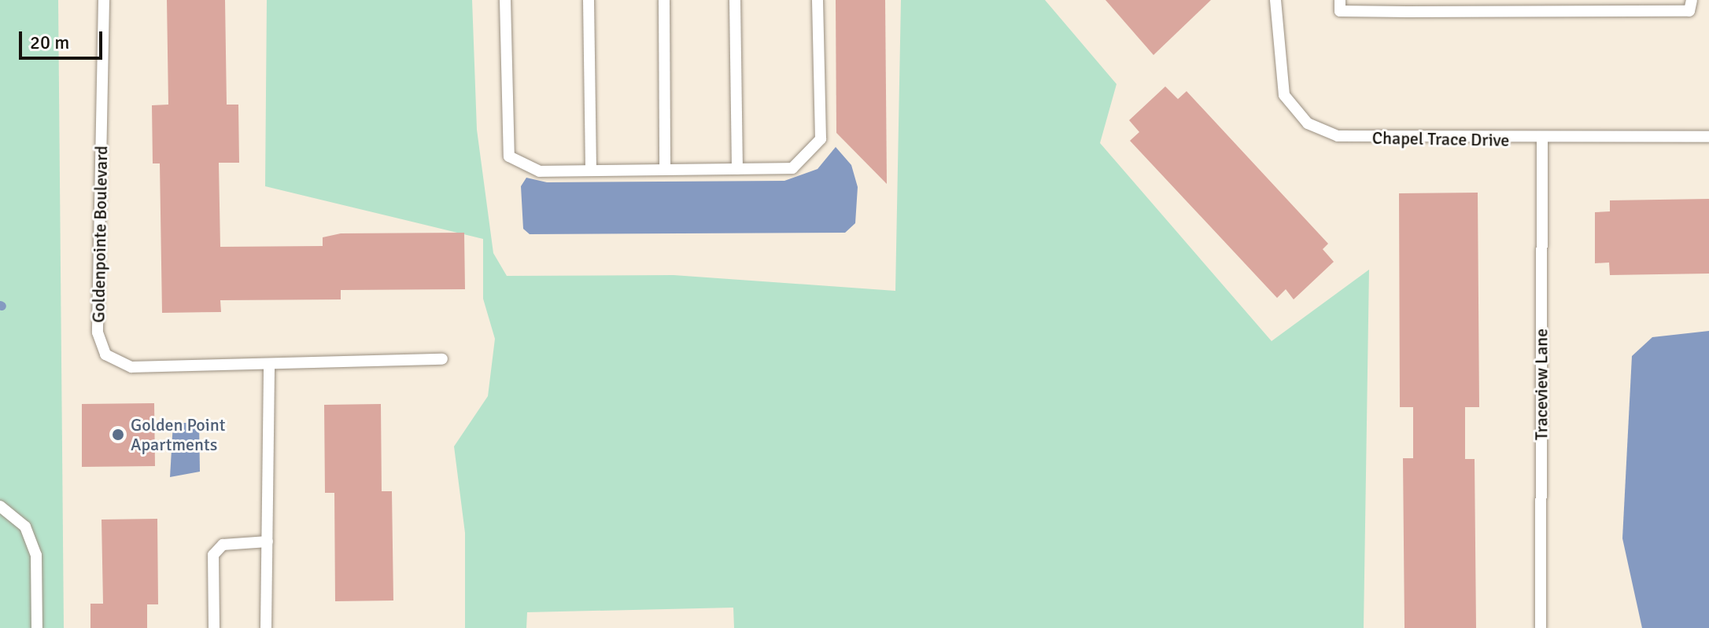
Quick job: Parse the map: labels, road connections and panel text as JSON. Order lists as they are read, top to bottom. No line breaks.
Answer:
{"streets":{"lane":["Chapel Trace Drive","Goldenpointe Boulevard","Traceview Lane"]},"crossings":[["Chapel Trace Drive","Traceview Lane"]],"places":["Golden Point Apartments"],"scale_bar":"20 m"}
